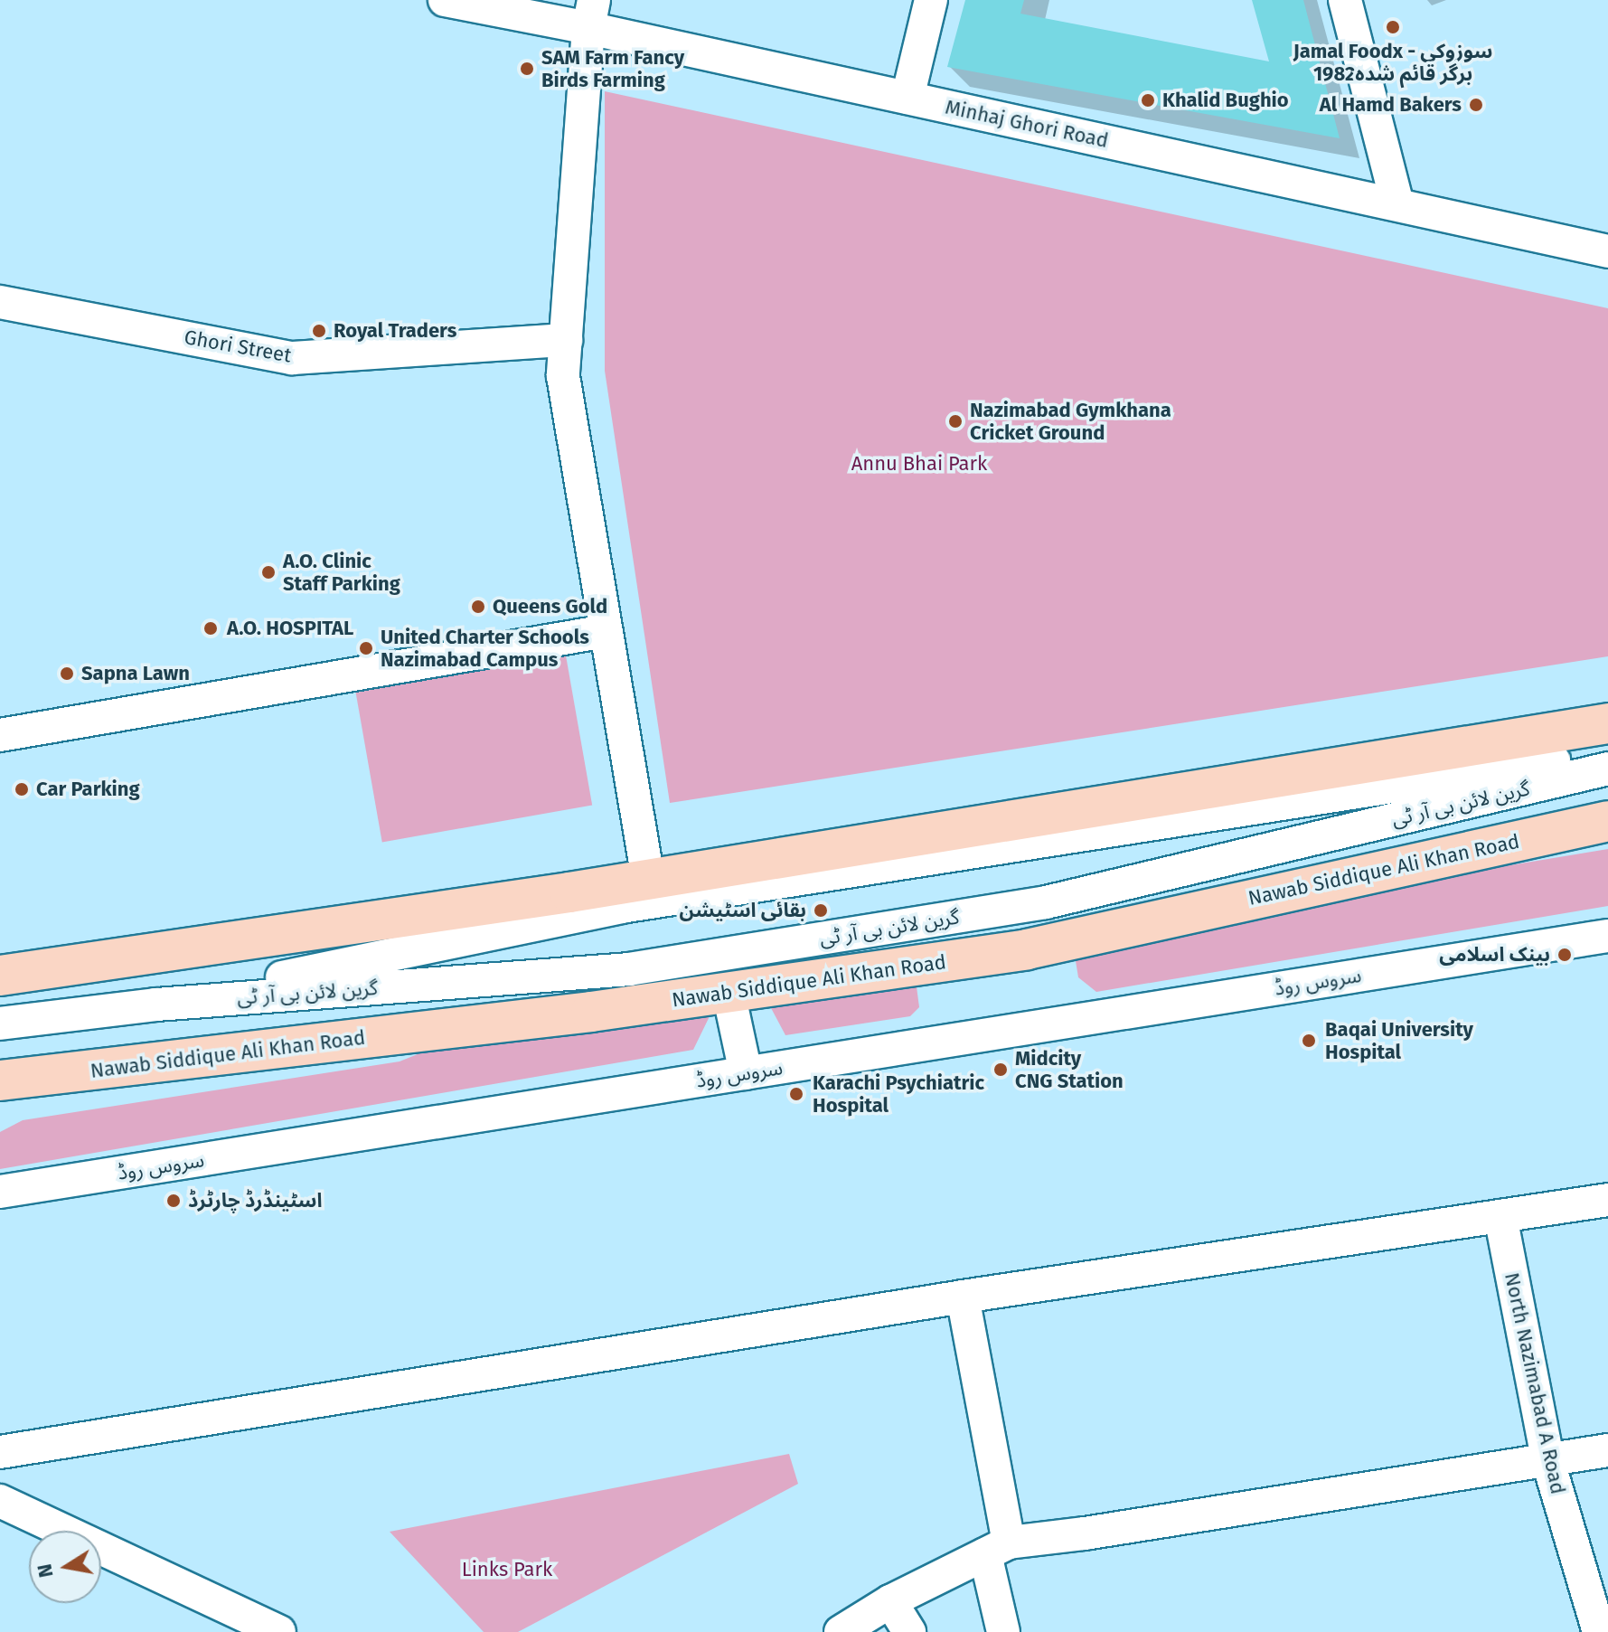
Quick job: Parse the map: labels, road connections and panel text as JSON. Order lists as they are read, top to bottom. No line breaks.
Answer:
{"streets":{"main road":["Nawab Siddique Ali Khan Road"],"street":["Minhaj Ghori Road","Ghori Street","گرین لائن بی آر ٹی","سروس روڈ","North Nazimabad A Road"]},"parks":["Annu Bhai Park","Links Park"],"places":["Jamal Foodx - سوزوکی برگر قائم شدہ1982","SAM Farm Fancy Birds Farming","Khalid Bughio","Al Hamd Bakers","Royal Traders","Nazimabad Gymkhana Cricket Ground","A.O. Clinic Staff Parking","Queens Gold","A.O. HOSPITAL","United Charter Schools Nazimabad Campus","Sapna Lawn","Car Parking","بقائی اسٹیشن","بینک اسلامی","Baqai University Hospital","Midcity CNG Station","Karachi Psychiatric Hospital","اسٹینڈرڈ چارٹرڈ"],"north":"left"}
